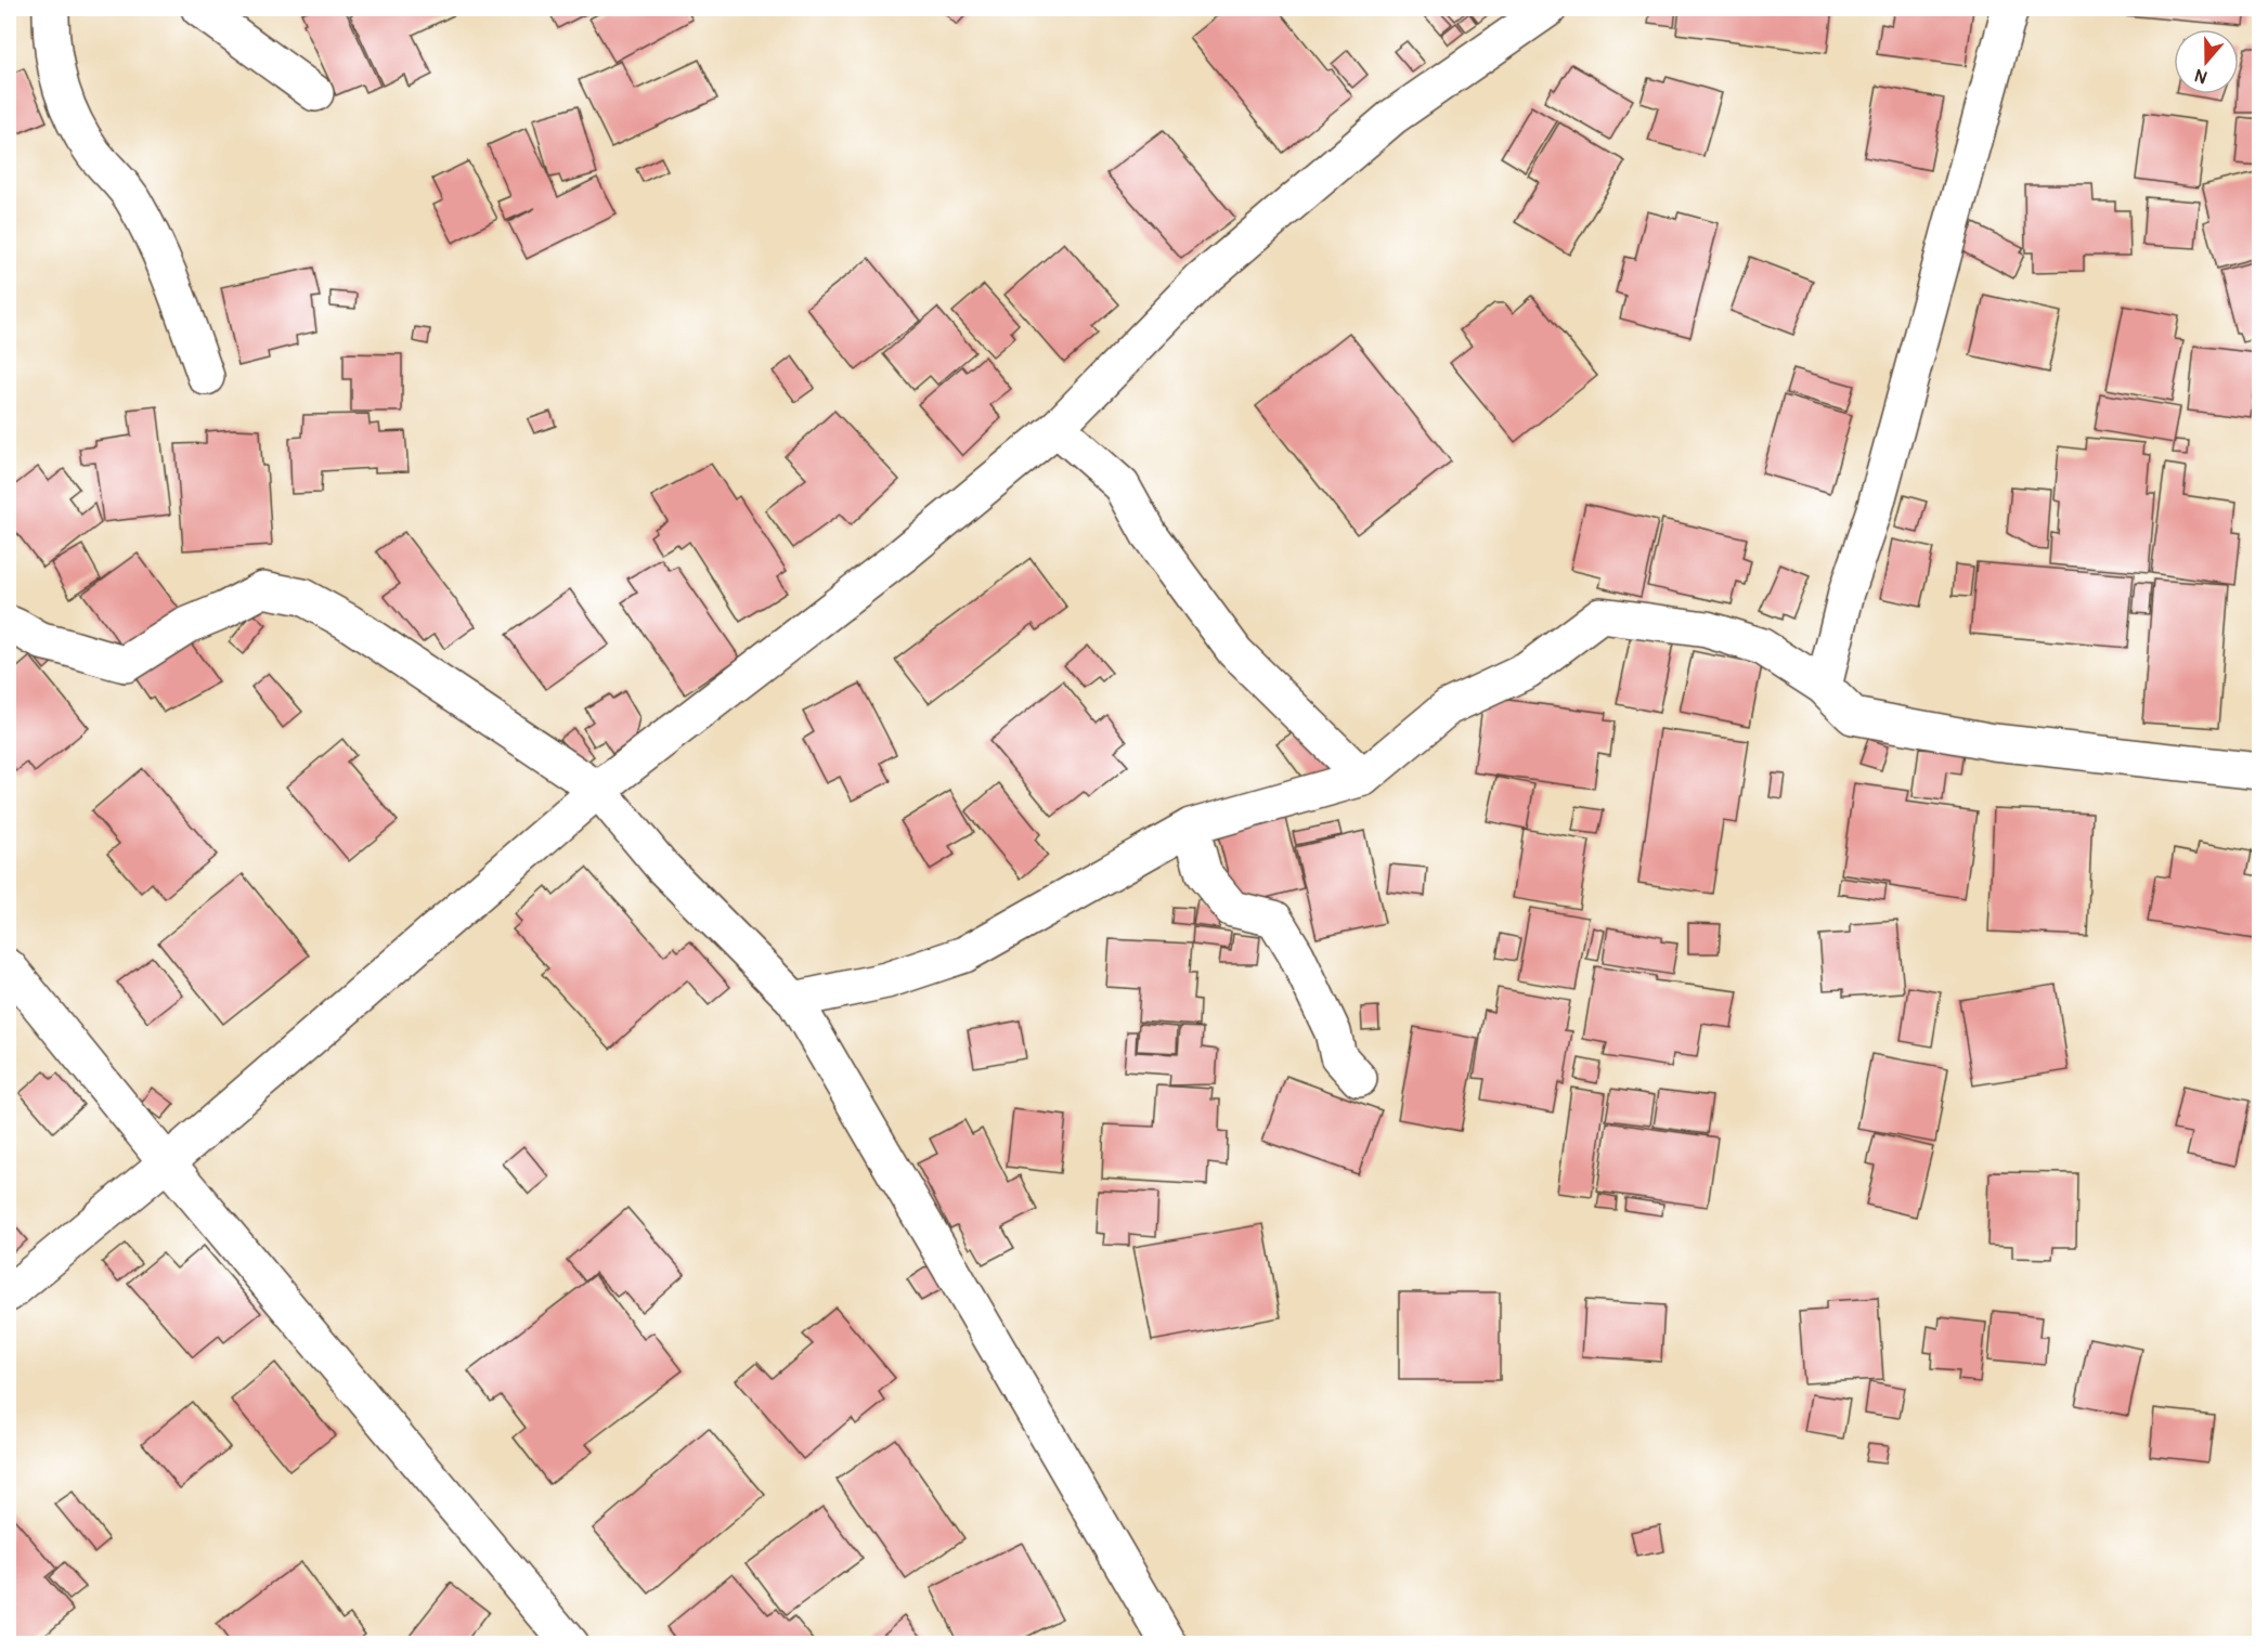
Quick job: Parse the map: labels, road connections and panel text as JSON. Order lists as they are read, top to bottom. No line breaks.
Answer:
{"north":"bottom"}
